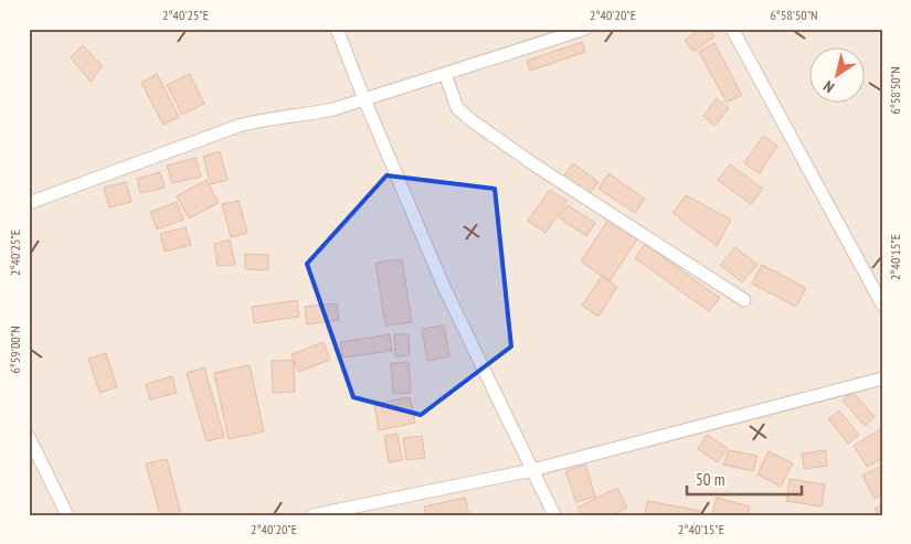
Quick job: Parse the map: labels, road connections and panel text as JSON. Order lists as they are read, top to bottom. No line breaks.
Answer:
{"scale_bar":"50 m","north":"bottom left","coordinates":["2°40'25\"E","2°40'20\"E","6°58'50\"N","2°40'15\"E","6°59'00\"N"]}
